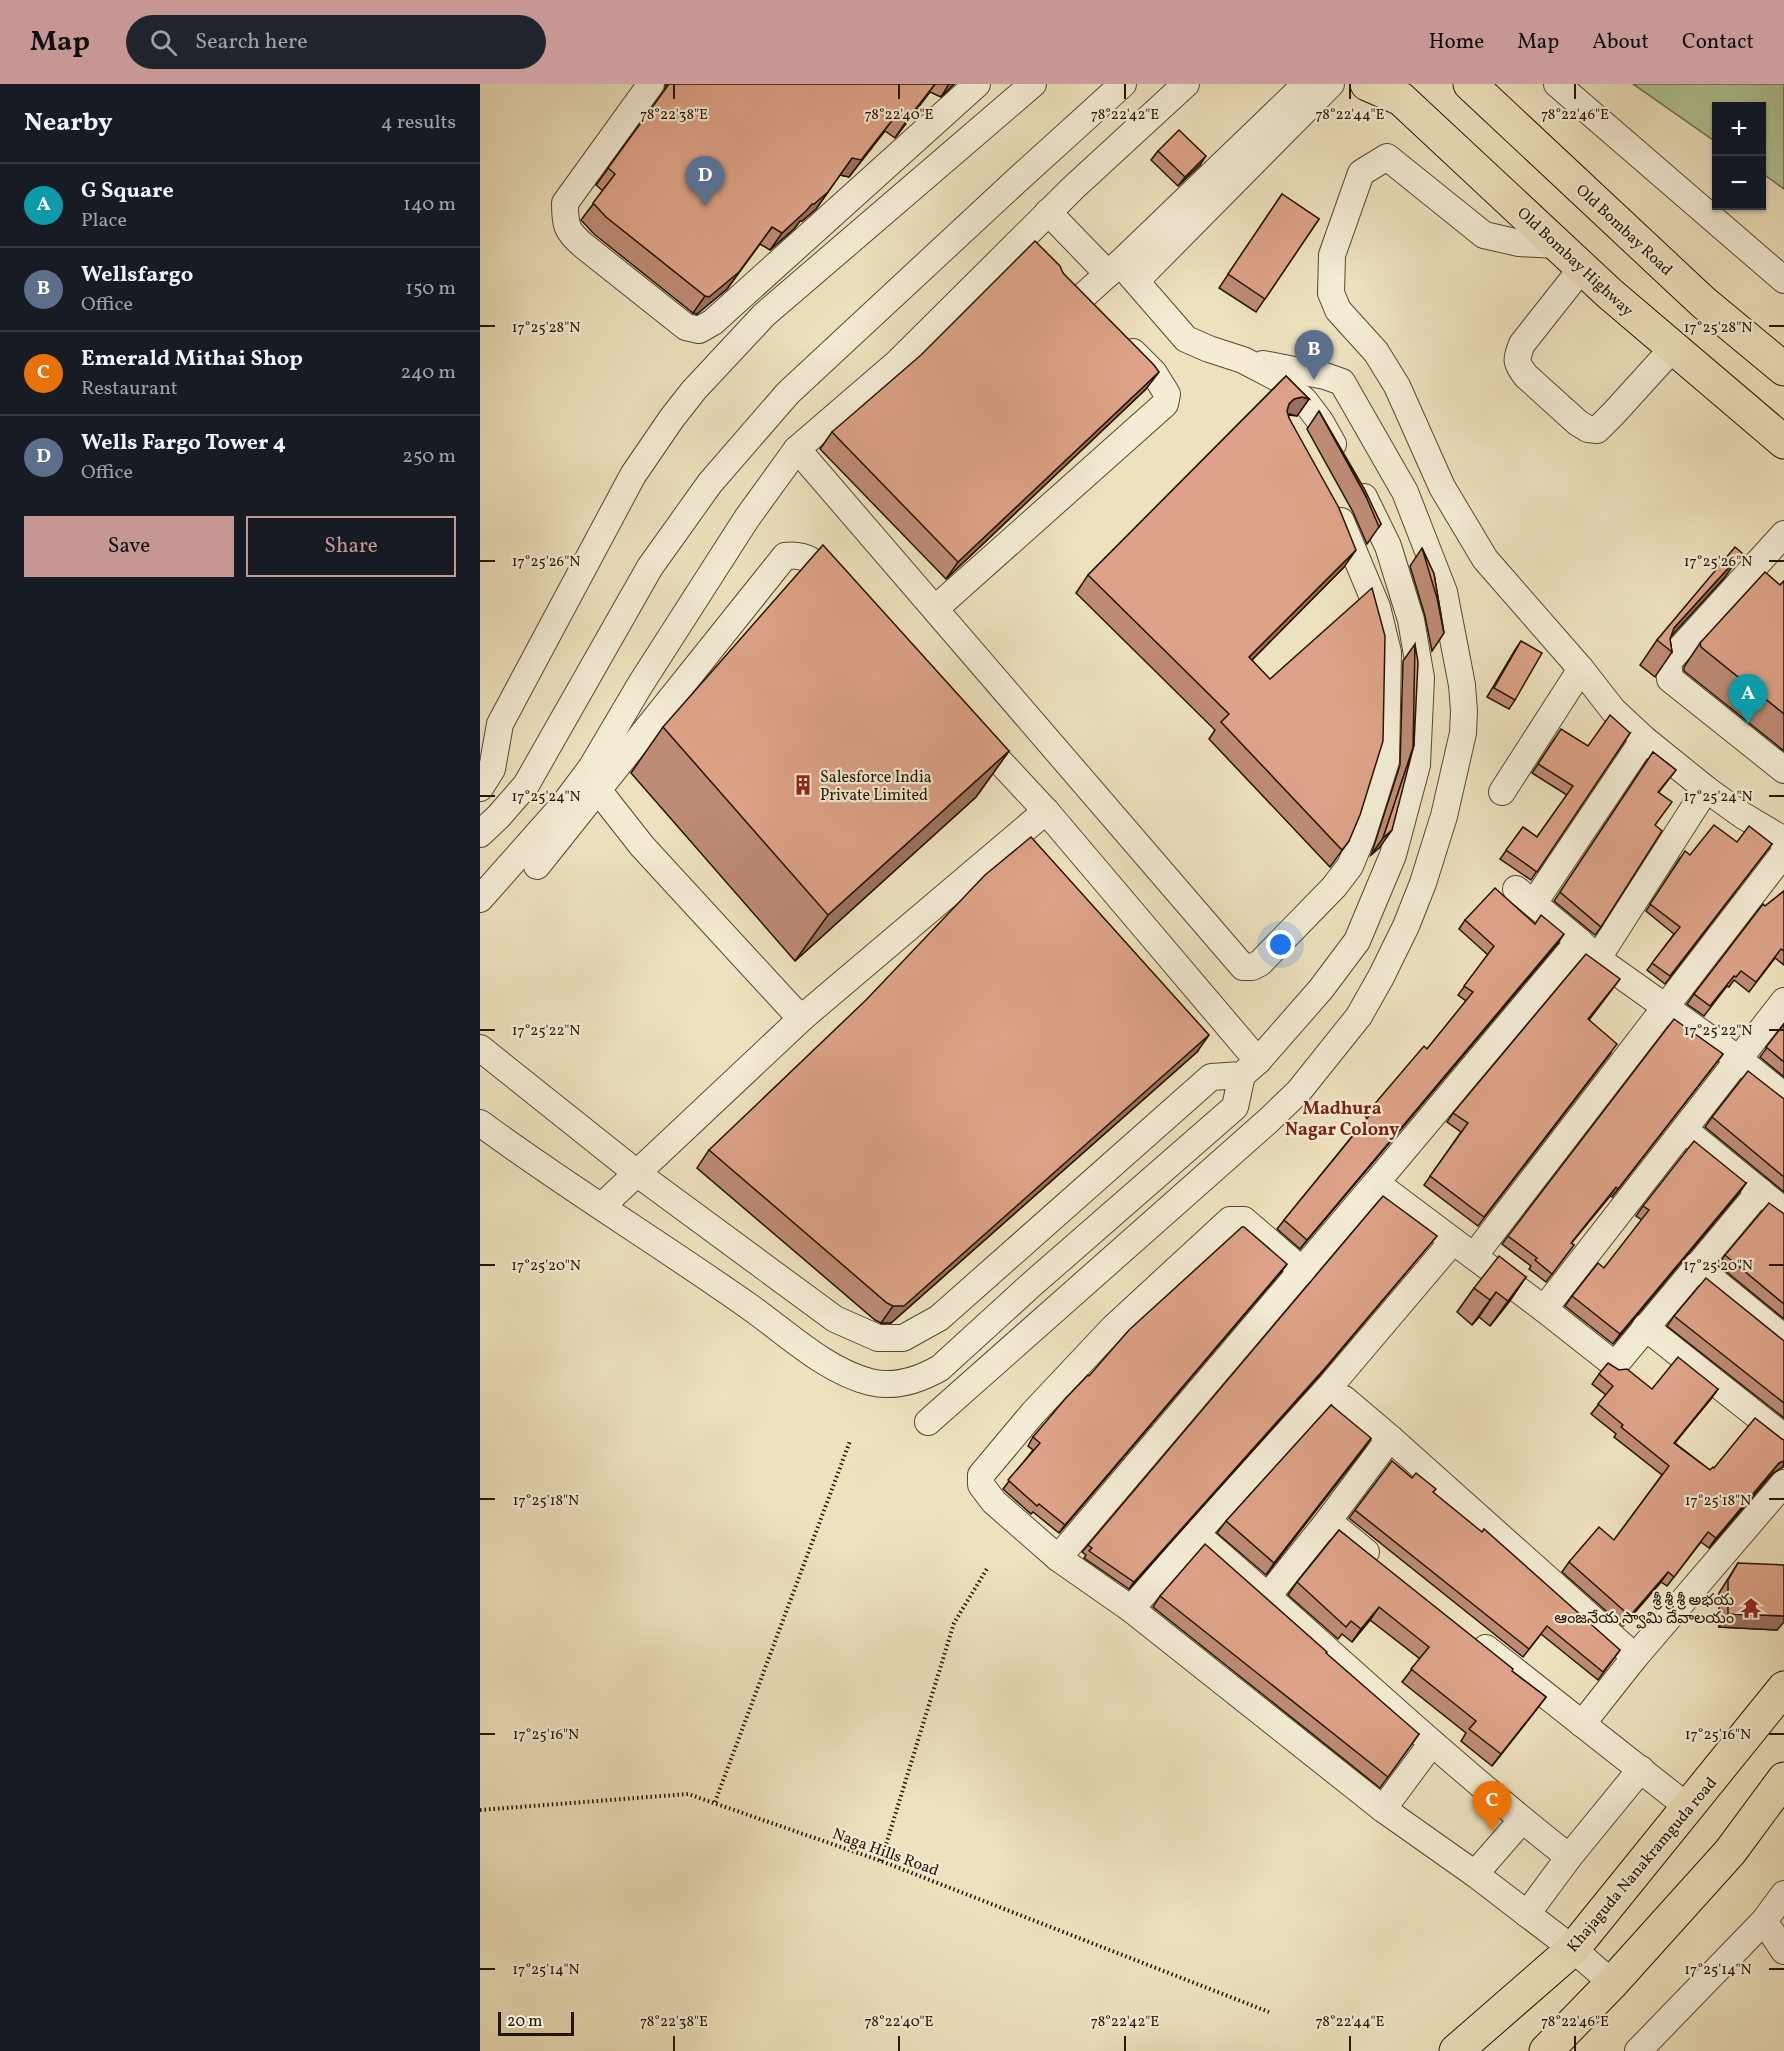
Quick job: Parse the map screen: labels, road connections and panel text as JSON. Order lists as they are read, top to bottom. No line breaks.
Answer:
{"streets":{"main road":["Old Bombay Road","Old Bombay Highway","Khajaguda Nanakramguda road"],"path":["Naga Hills Road"]},"districts":["Madhura Nagar Colony"],"places":{"building":["Salesforce India Private Limited"],"temple":["శ్రీ శ్రీ శ్రీ అభయ ఆంజనేయ స్వామి దేవాలయం"]},"scale_bar":"20 m","page":{"header":"Map","search":"Search here","nav":["Home","Map","About","Contact"],"heading":["Nearby","4 results"],"map_buttons":["+","−"],"pins":["D","B","A","C"],"list":[{"mark":"A","name":"G Square","note":"Place","value":"140 m"},{"mark":"B","name":"Wellsfargo","note":"Office","value":"150 m"},{"mark":"C","name":"Emerald Mithai Shop","note":"Restaurant","value":"240 m"},{"mark":"D","name":"Wells Fargo Tower 4","note":"Office","value":"250 m"}],"buttons":["Save","Share"],"scale":"20 m"},"coordinates":["78°22'38\"E","78°22'40\"E","78°22'42\"E","78°22'44\"E","78°22'46\"E","17°25'28\"N","17°25'26\"N","17°25'24\"N","17°25'22\"N","17°25'20\"N","17°25'18\"N","17°25'16\"N","17°25'14\"N"]}
